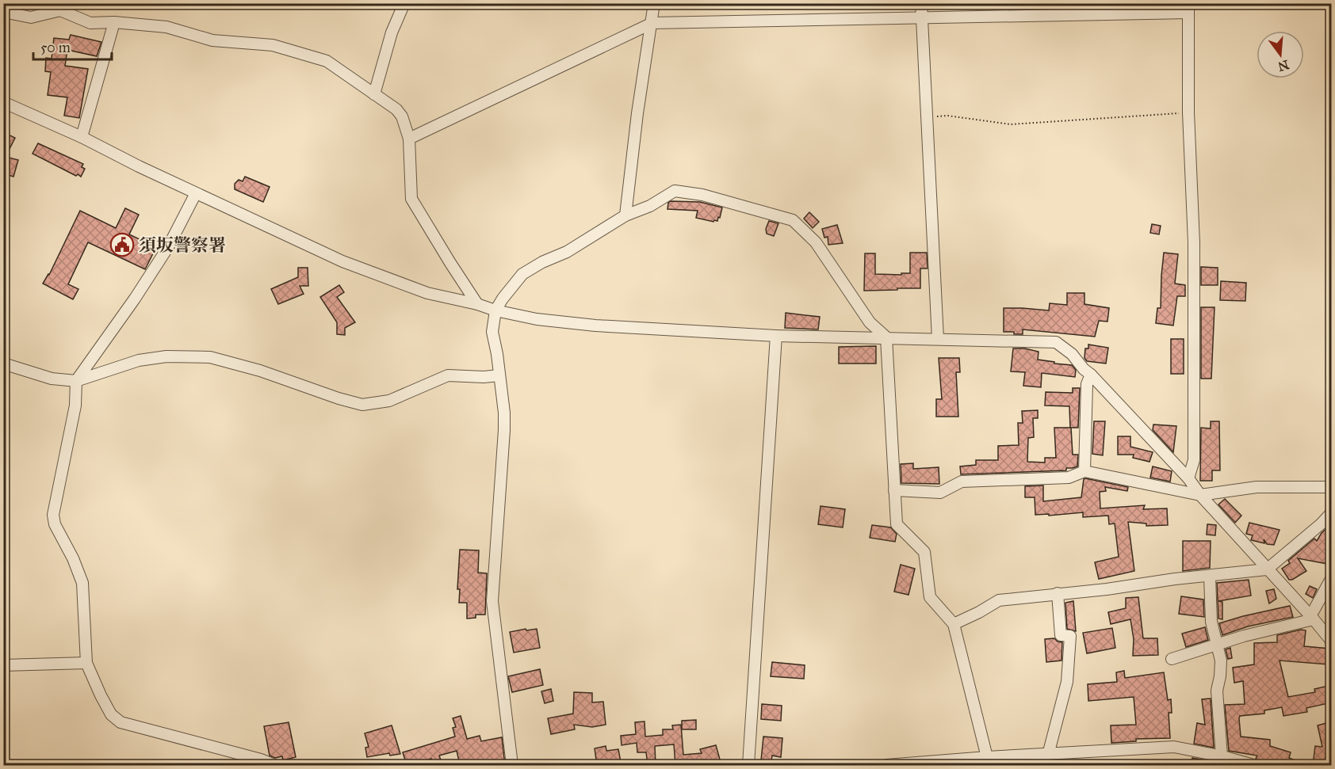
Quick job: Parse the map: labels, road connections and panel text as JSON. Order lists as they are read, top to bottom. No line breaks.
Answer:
{"places":{"public building":["須坂警察署"]},"scale_bar":"50 m","north":"bottom"}
